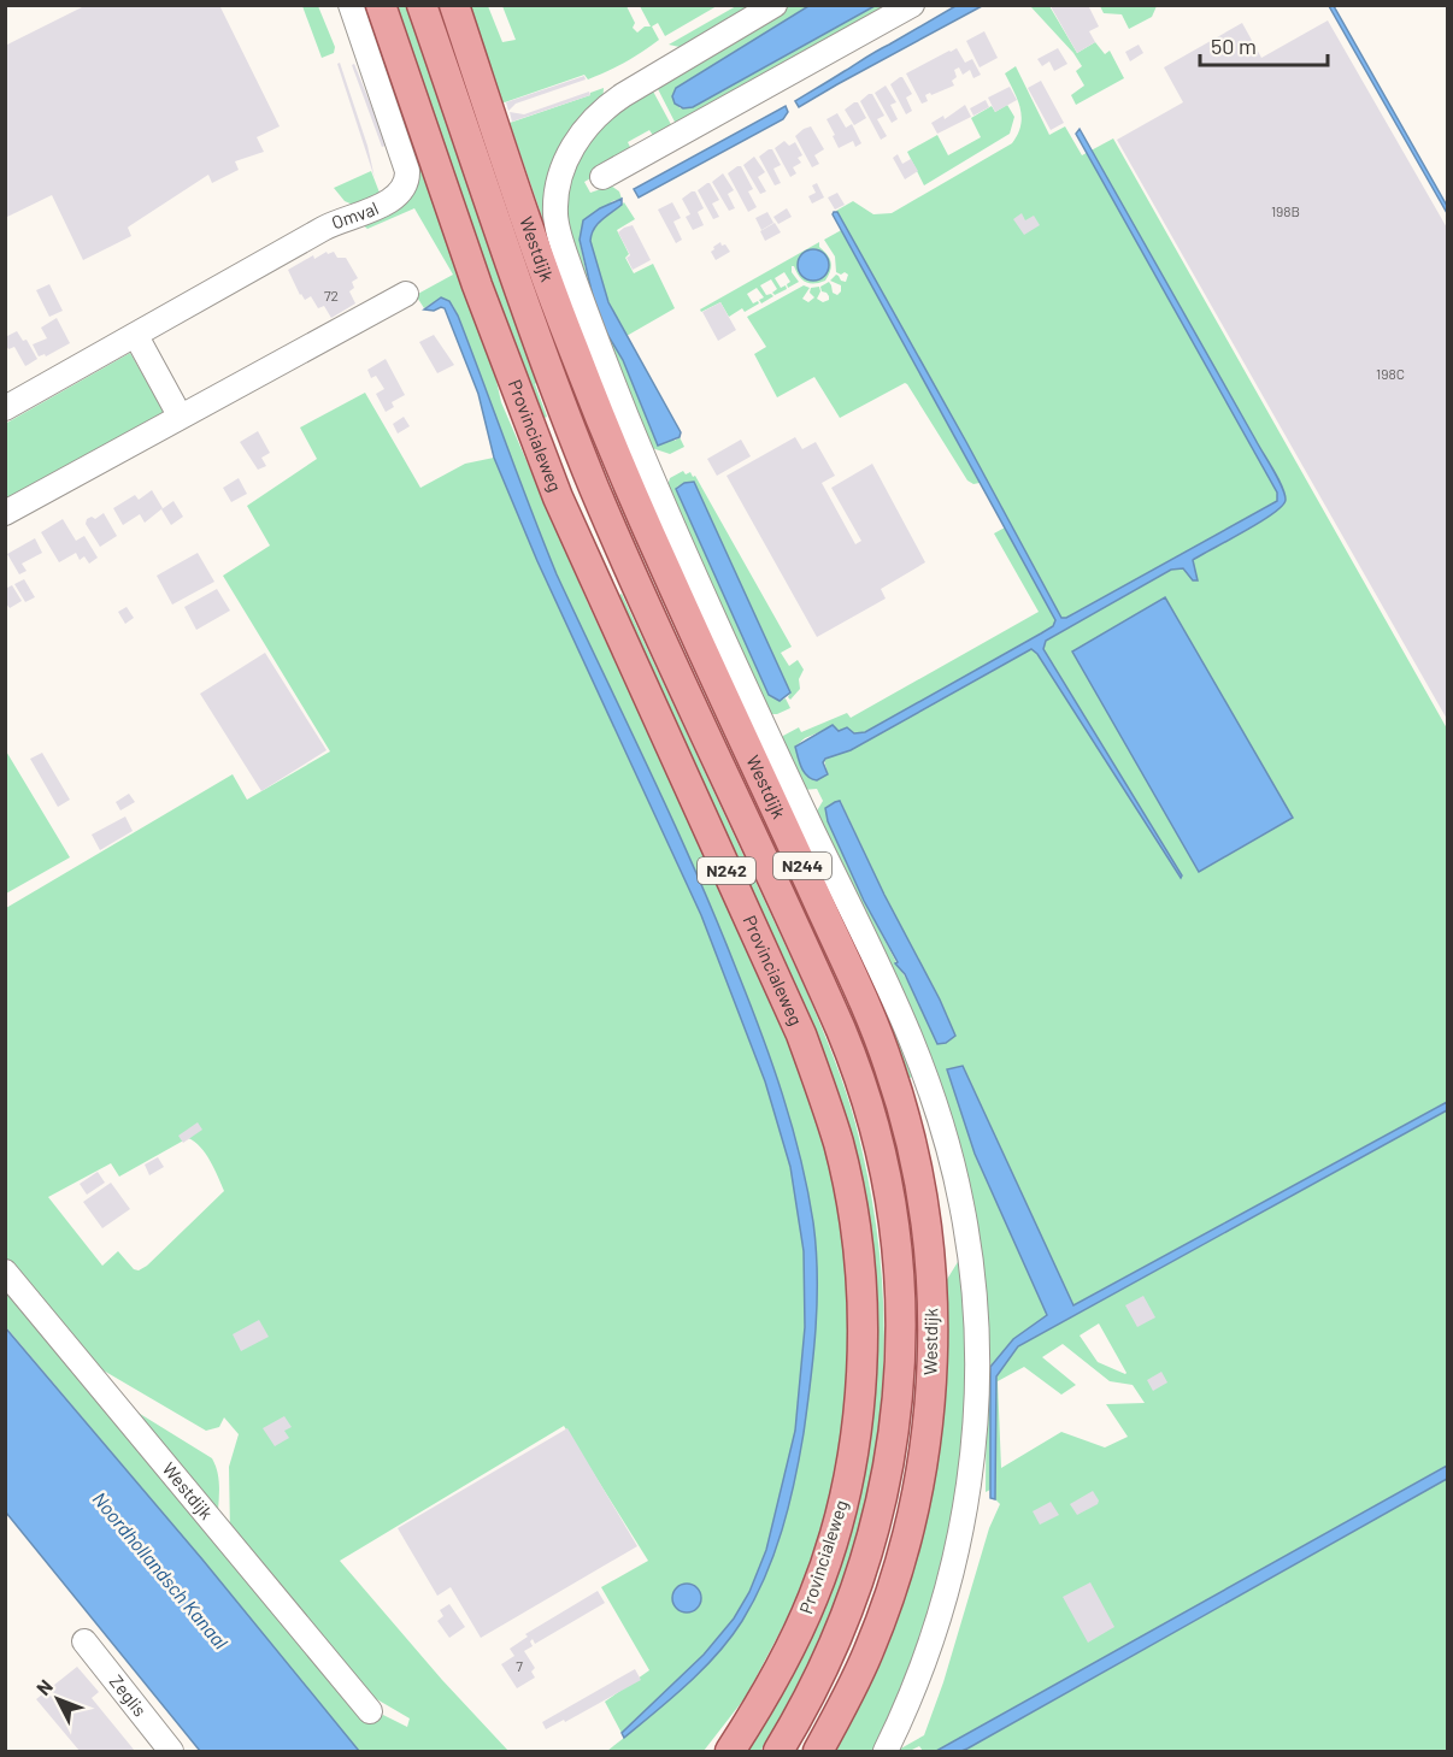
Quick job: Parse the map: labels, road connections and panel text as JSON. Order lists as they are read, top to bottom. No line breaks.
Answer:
{"streets":{"main road":["Westdijk","Provincialeweg","N244","N242"],"street":["Omval","Zeglis"]},"water":["Noordhollandsch Kanaal"],"house_numbers":["198B","72","198C","7"],"scale_bar":"50 m","north":"top left"}
